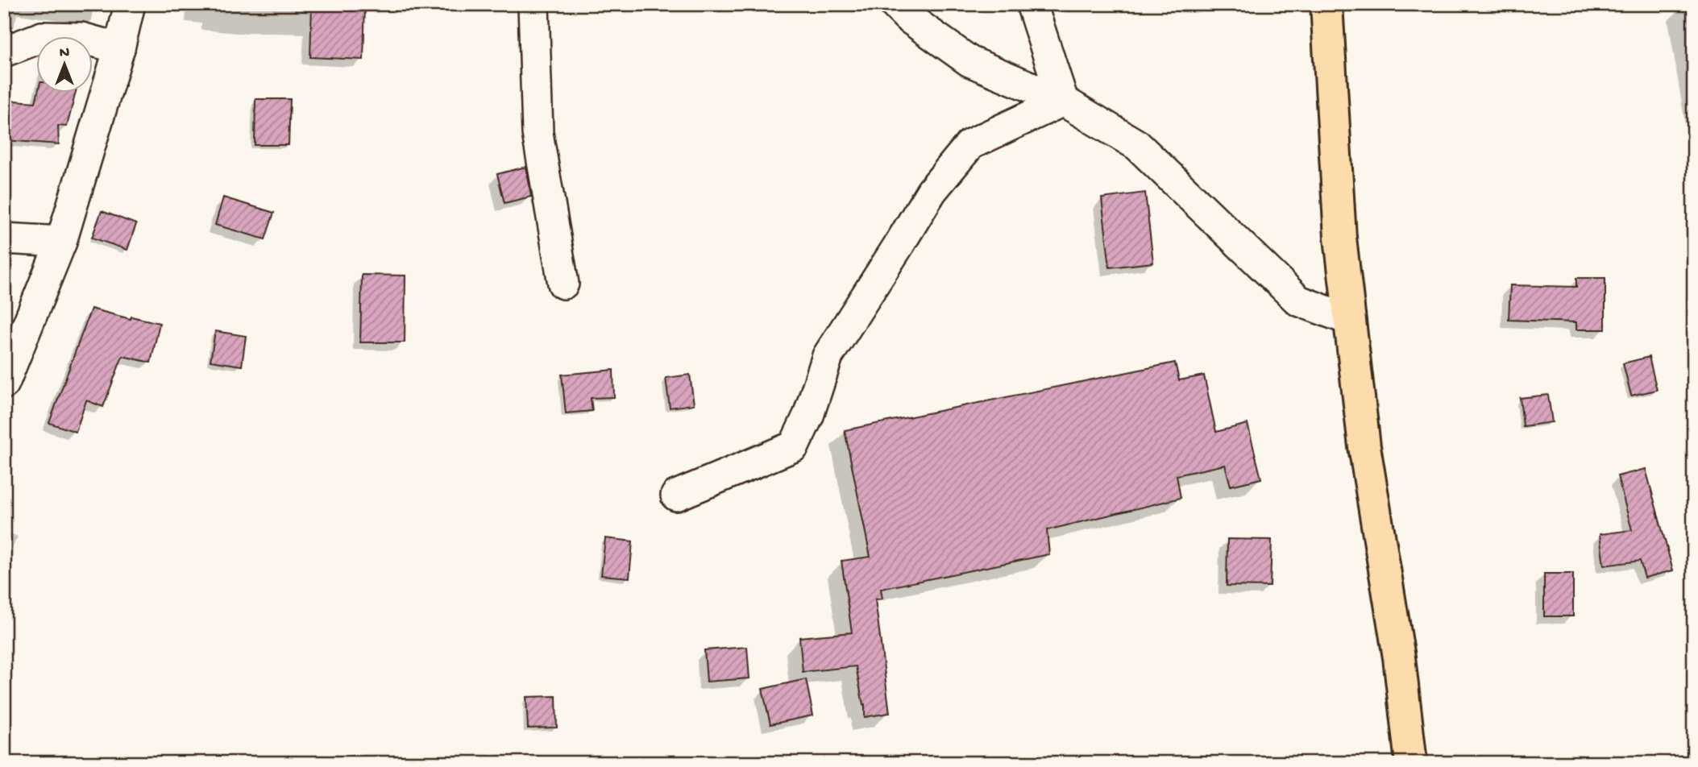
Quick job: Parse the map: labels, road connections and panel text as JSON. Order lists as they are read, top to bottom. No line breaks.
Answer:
{"north":"top"}
